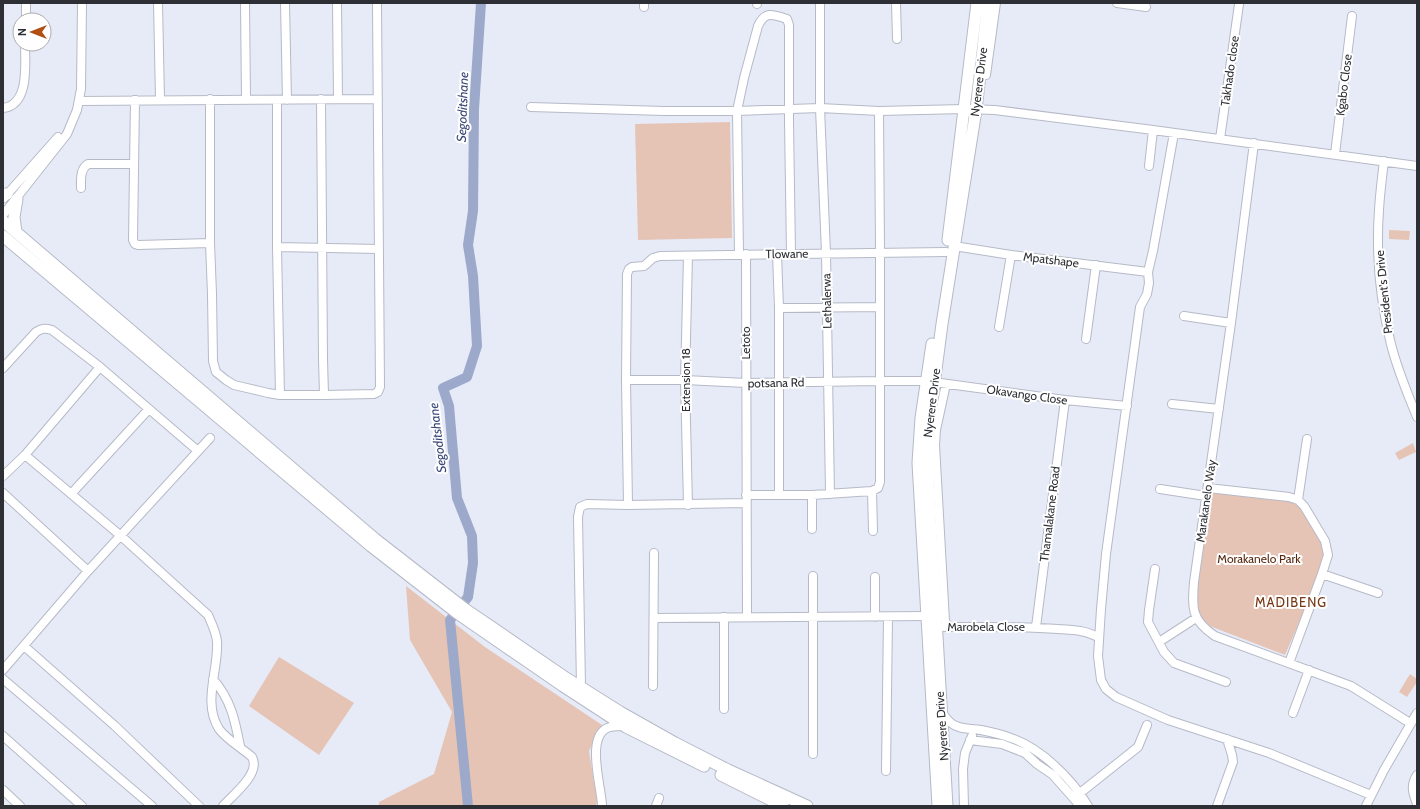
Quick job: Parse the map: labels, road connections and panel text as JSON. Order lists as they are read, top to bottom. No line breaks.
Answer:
{"streets":{"main road":["Nyerere Drive"],"street":["Takhado close","Kgabo Close","Tlowane","Mpatshape","President's Drive","Lethalerwa","Letoto","Extension 18","potsana Rd","Okavango Close","Marakanelo Way","Thamalakane Road","Marobela Close"]},"crossings":[["Nyerere Drive","Tlowane"],["Nyerere Drive","Mpatshape"],["Nyerere Drive","potsana Rd"],["Nyerere Drive","Okavango Close"],["Nyerere Drive","Marobela Close"],["Tlowane","Mpatshape"],["Tlowane","Lethalerwa"],["Tlowane","Letoto"],["Tlowane","Extension 18"],["Tlowane","potsana Rd"],["Lethalerwa","potsana Rd"],["Letoto","potsana Rd"],["Extension 18","potsana Rd"],["potsana Rd","Okavango Close"],["Okavango Close","Thamalakane Road"],["Thamalakane Road","Marobela Close"]],"districts":["MADIBENG"],"water":["Segoditshane"],"parks":["Morakanelo Park"],"north":"left"}
